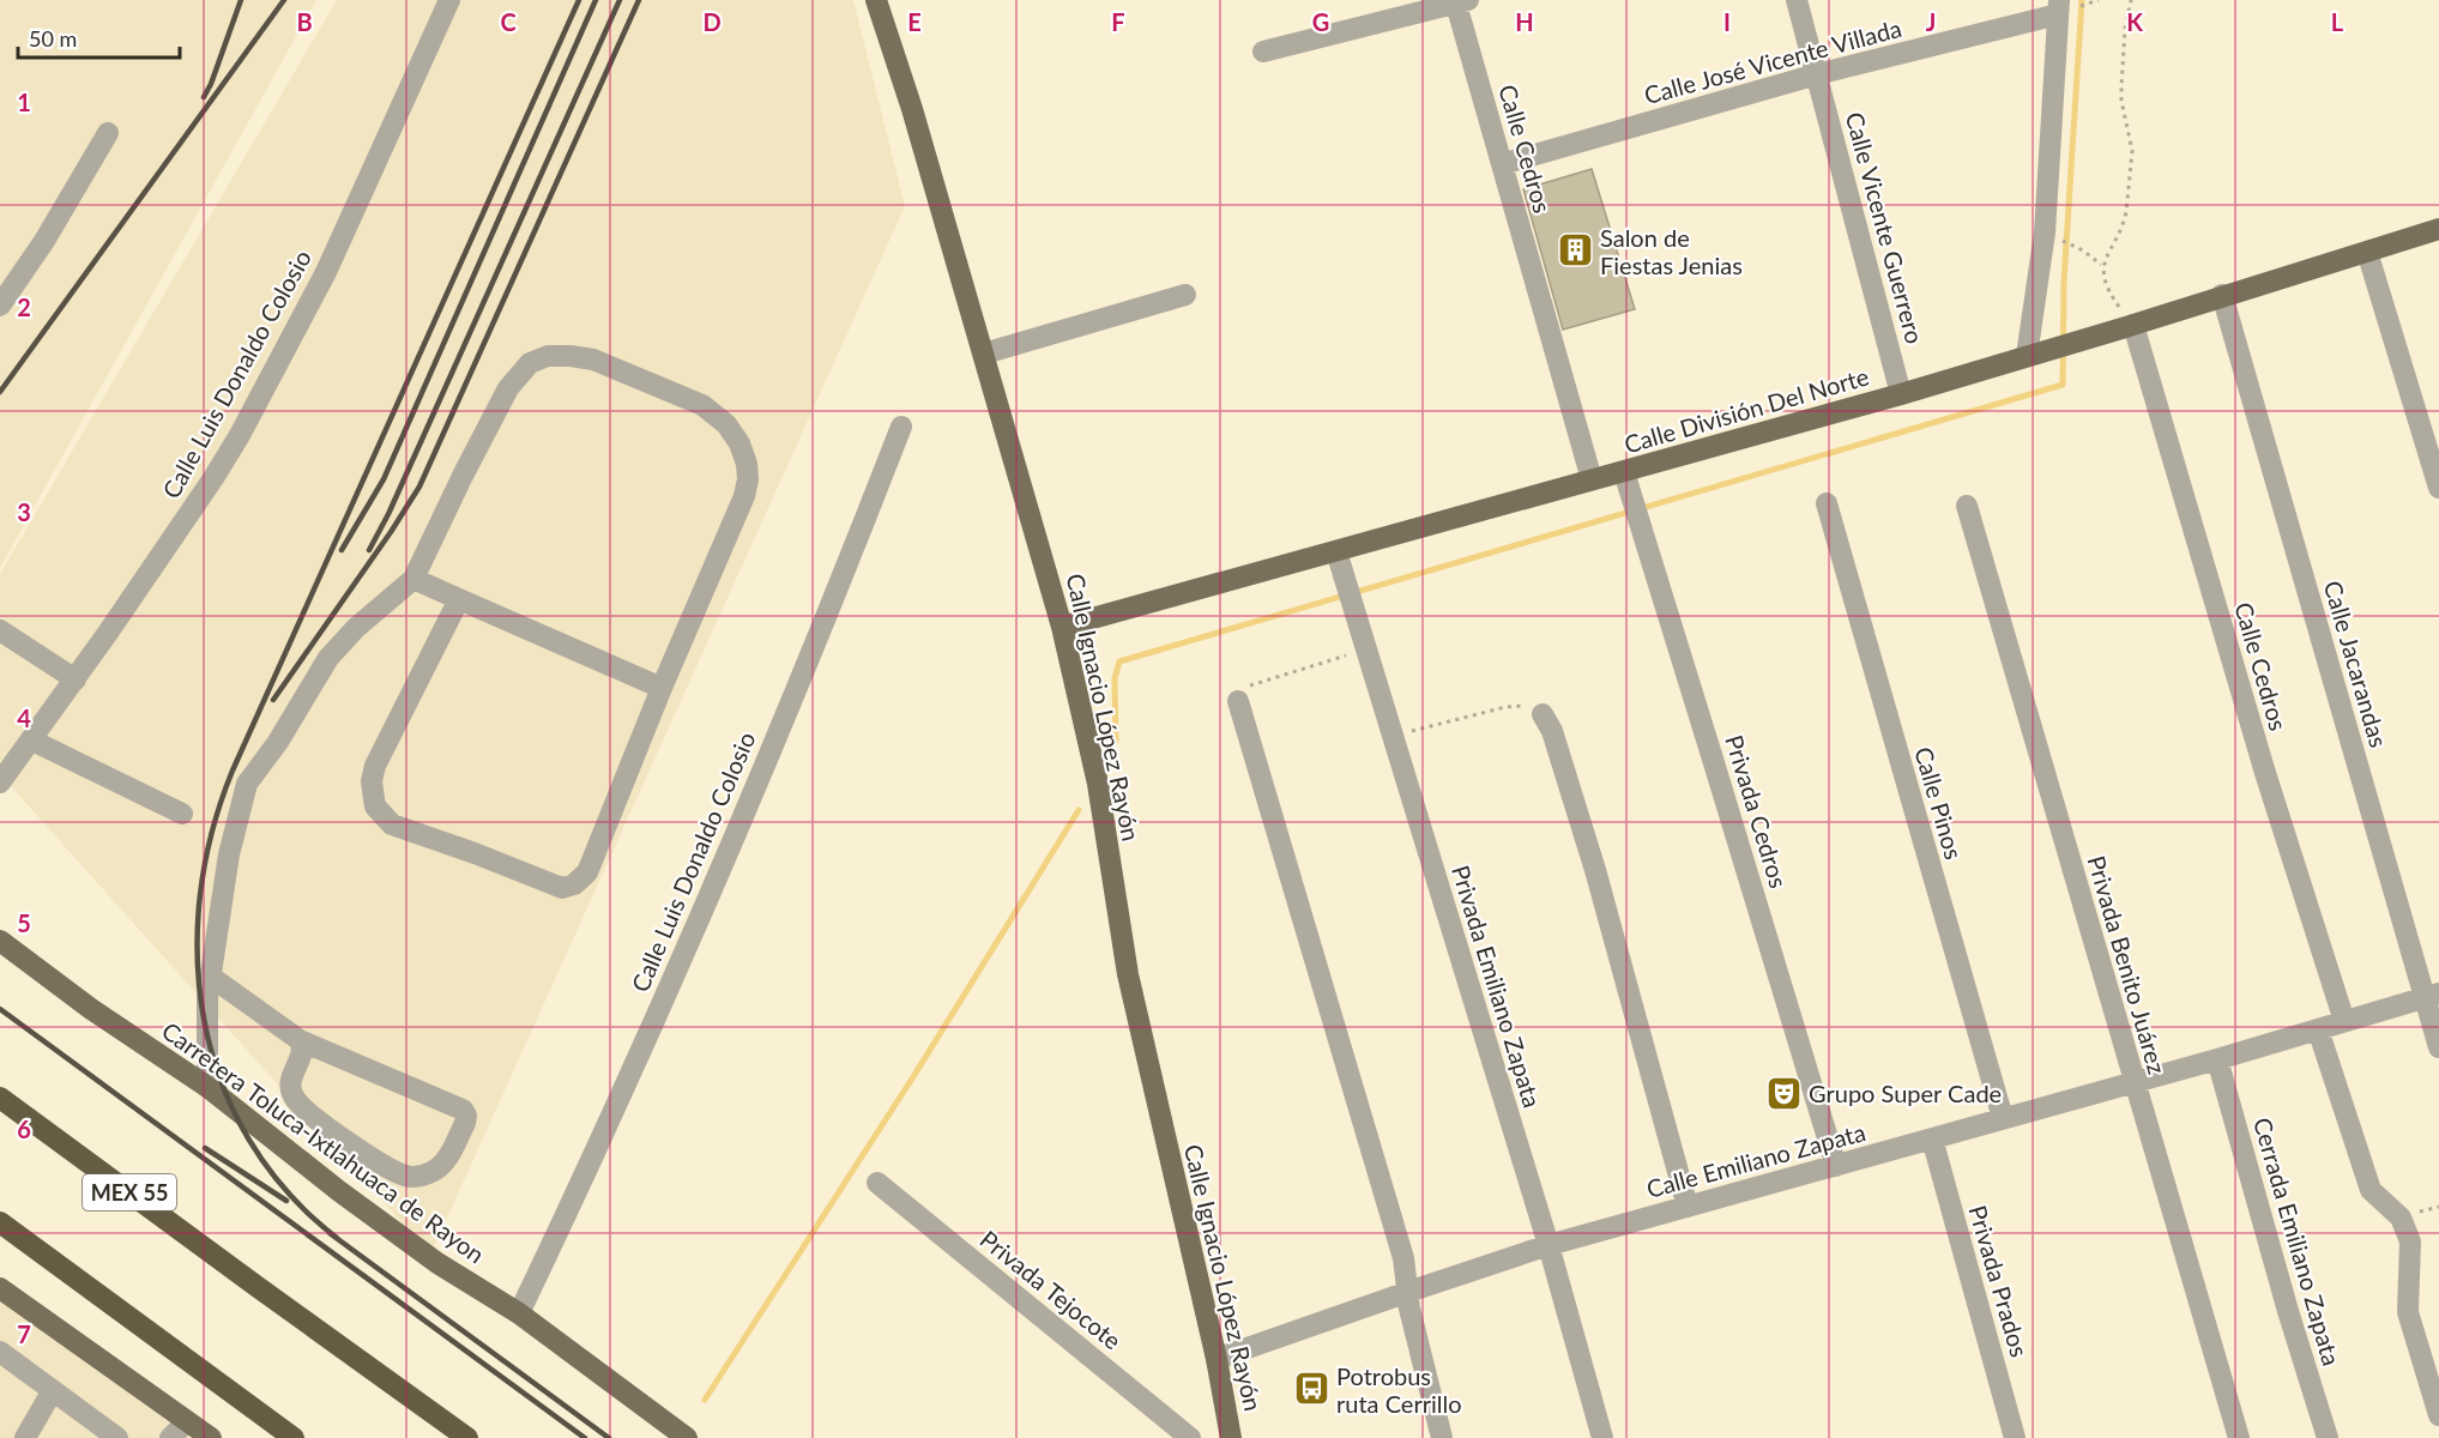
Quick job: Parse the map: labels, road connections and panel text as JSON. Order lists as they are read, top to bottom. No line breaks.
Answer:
{"streets":{"highway":["MEX 55"],"main road":["Calle División Del Norte","Calle Ignacio López Rayón","Carretera Toluca-Ixtlahuaca de Rayon"],"street":["Calle José Vicente Villada","Calle Cedros","Calle Vicente Guerrero","Calle Luis Donaldo Colosio","Calle Jacarandas","Calle Pinos","Privada Cedros","Privada Benito Juárez","Privada Emiliano Zapata","Calle Emiliano Zapata","Cerrada Emiliano Zapata","Privada Prados","Privada Tejocote"]},"crossings":[["Calle José Vicente Villada","Calle Cedros"],["Calle José Vicente Villada","Calle Vicente Guerrero"],["Calle Cedros","Calle División Del Norte"],["Calle Cedros","Calle Emiliano Zapata"],["Calle Vicente Guerrero","Calle División Del Norte"],["Calle Luis Donaldo Colosio","Carretera Toluca-Ixtlahuaca de Rayon"],["Calle División Del Norte","Calle Jacarandas"],["Calle División Del Norte","Calle Ignacio López Rayón"],["Calle División Del Norte","Privada Cedros"],["Calle División Del Norte","Privada Emiliano Zapata"],["Calle Jacarandas","Calle Emiliano Zapata"],["Calle Ignacio López Rayón","Calle Emiliano Zapata"],["Calle Pinos","Calle Emiliano Zapata"],["Privada Cedros","Calle Emiliano Zapata"],["Privada Benito Juárez","Calle Emiliano Zapata"],["Privada Emiliano Zapata","Calle Emiliano Zapata"],["Calle Emiliano Zapata","Cerrada Emiliano Zapata"],["Calle Emiliano Zapata","Privada Prados"]],"places":{"building":["Salon de Fiestas Jenias"],"theatre":["Grupo Super Cade"],"bus stop":["Potrobus ruta Cerrillo"]},"scale_bar":"50 m","grid":{"columns":["B","C","D","E","F","G","H","I","J","K","L"],"rows":["1","2","3","4","5","6","7"]}}
